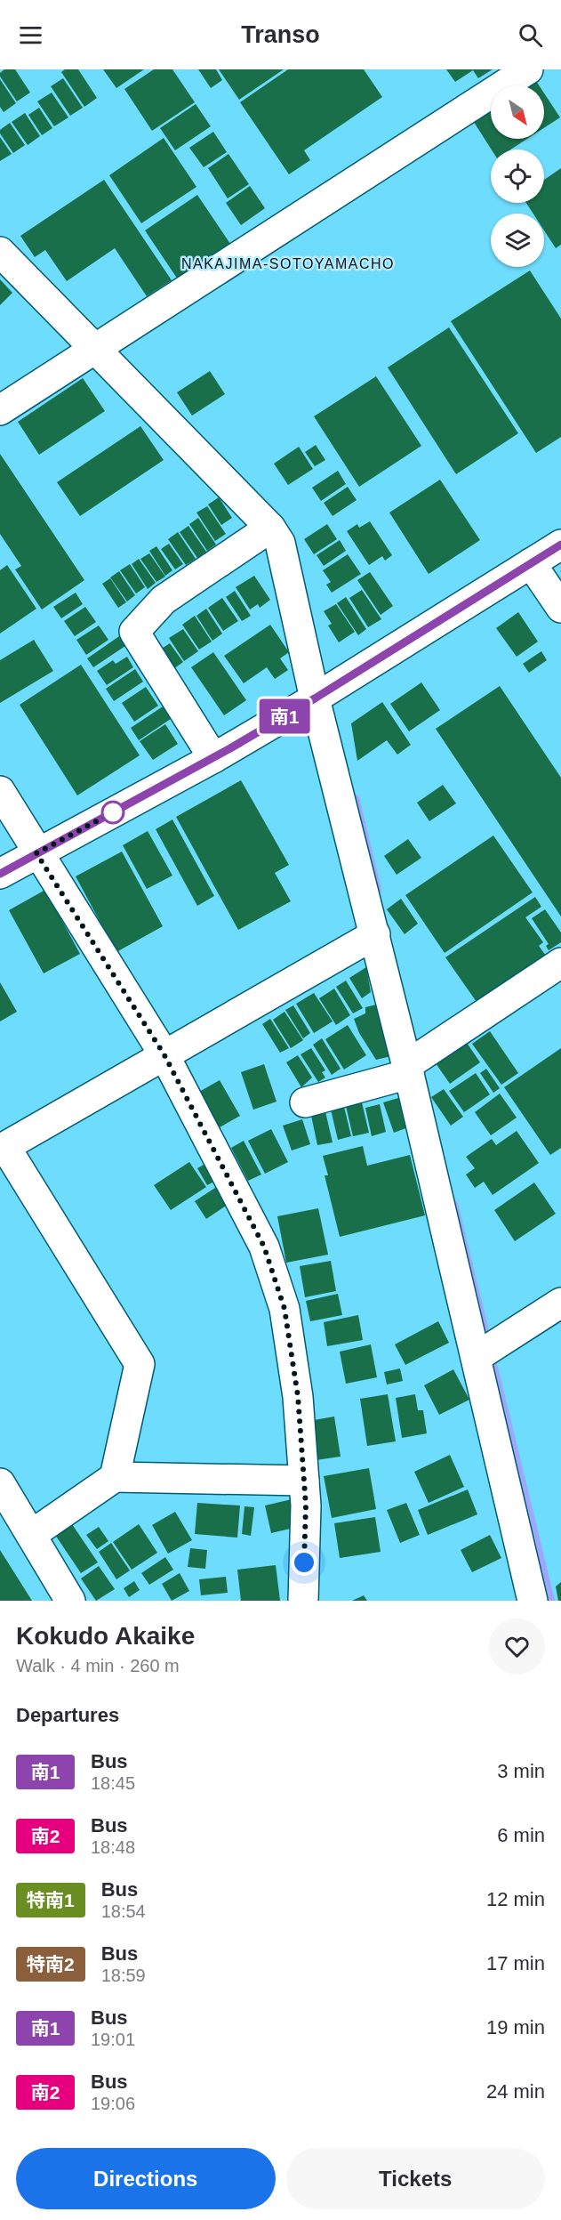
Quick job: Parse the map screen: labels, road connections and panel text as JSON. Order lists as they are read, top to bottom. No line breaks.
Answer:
{"districts":["NAKAJIMA-SOTOYAMACHO"],"lines":["bus line 南1"],"north":"bottom right","page":{"header":"Transo","on_map":"南1","heading":[["Kokudo Akaike","Walk · 4 min · 260 m"],"Departures"],"list":[{"mark":"南1","name":"Bus","note":"18:45","value":"3 min"},{"mark":"南2","name":"Bus","note":"18:48","value":"6 min"},{"mark":"特南1","name":"Bus","note":"18:54","value":"12 min"},{"mark":"特南2","name":"Bus","note":"18:59","value":"17 min"},{"mark":"南1","name":"Bus","note":"19:01","value":"19 min"},{"mark":"南2","name":"Bus","note":"19:06","value":"24 min"}],"buttons":["Directions","Tickets"]}}
